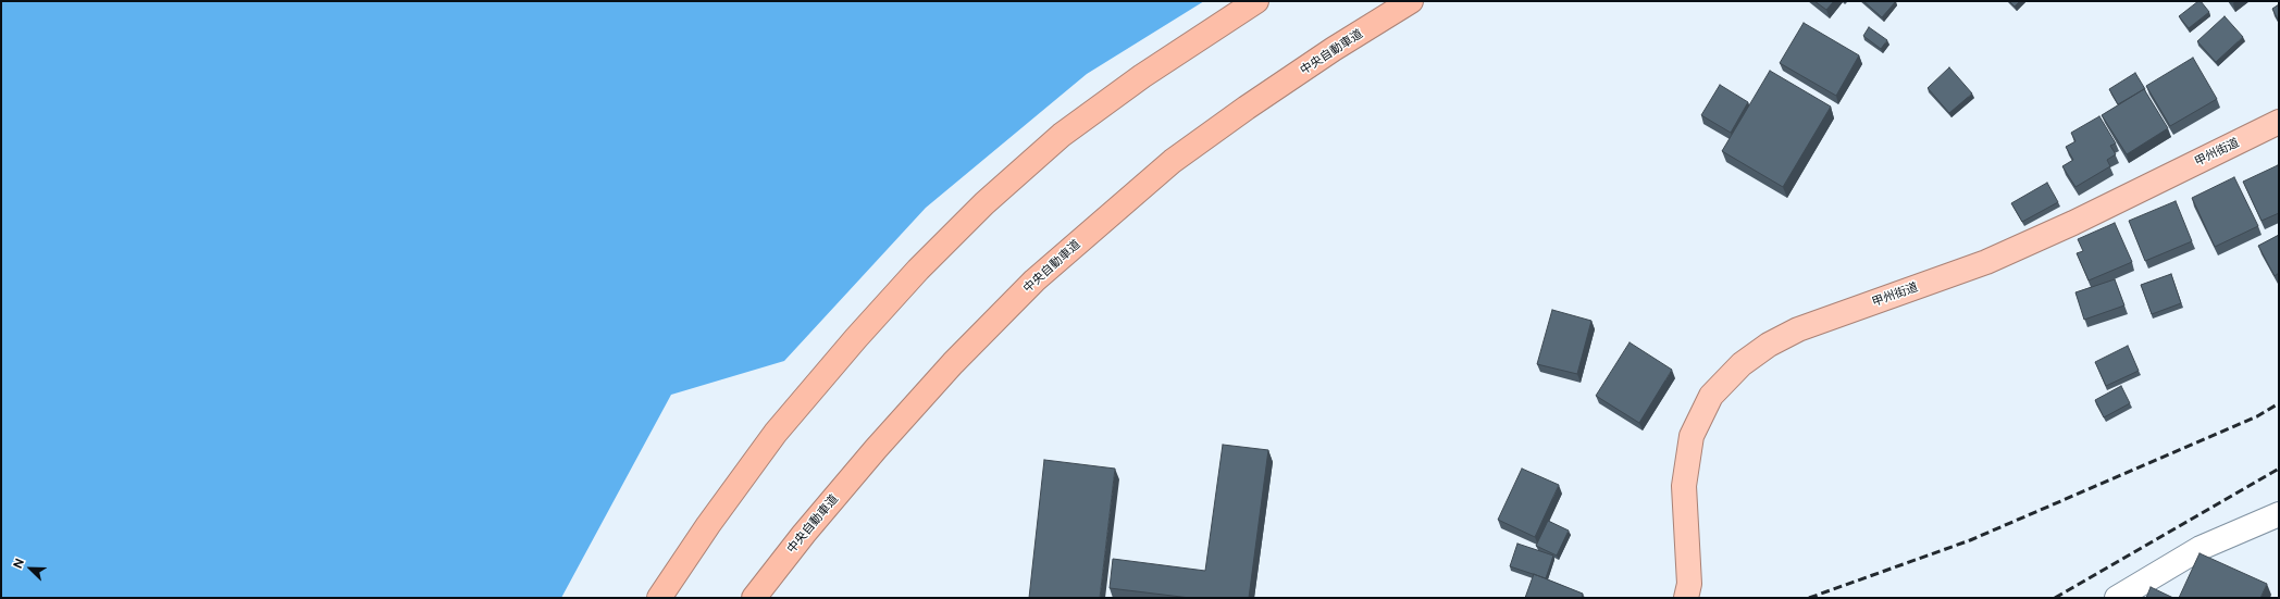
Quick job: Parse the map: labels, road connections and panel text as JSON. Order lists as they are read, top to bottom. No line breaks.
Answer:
{"streets":{"highway":["中央自動車道","甲州街道"]},"north":"top left"}
